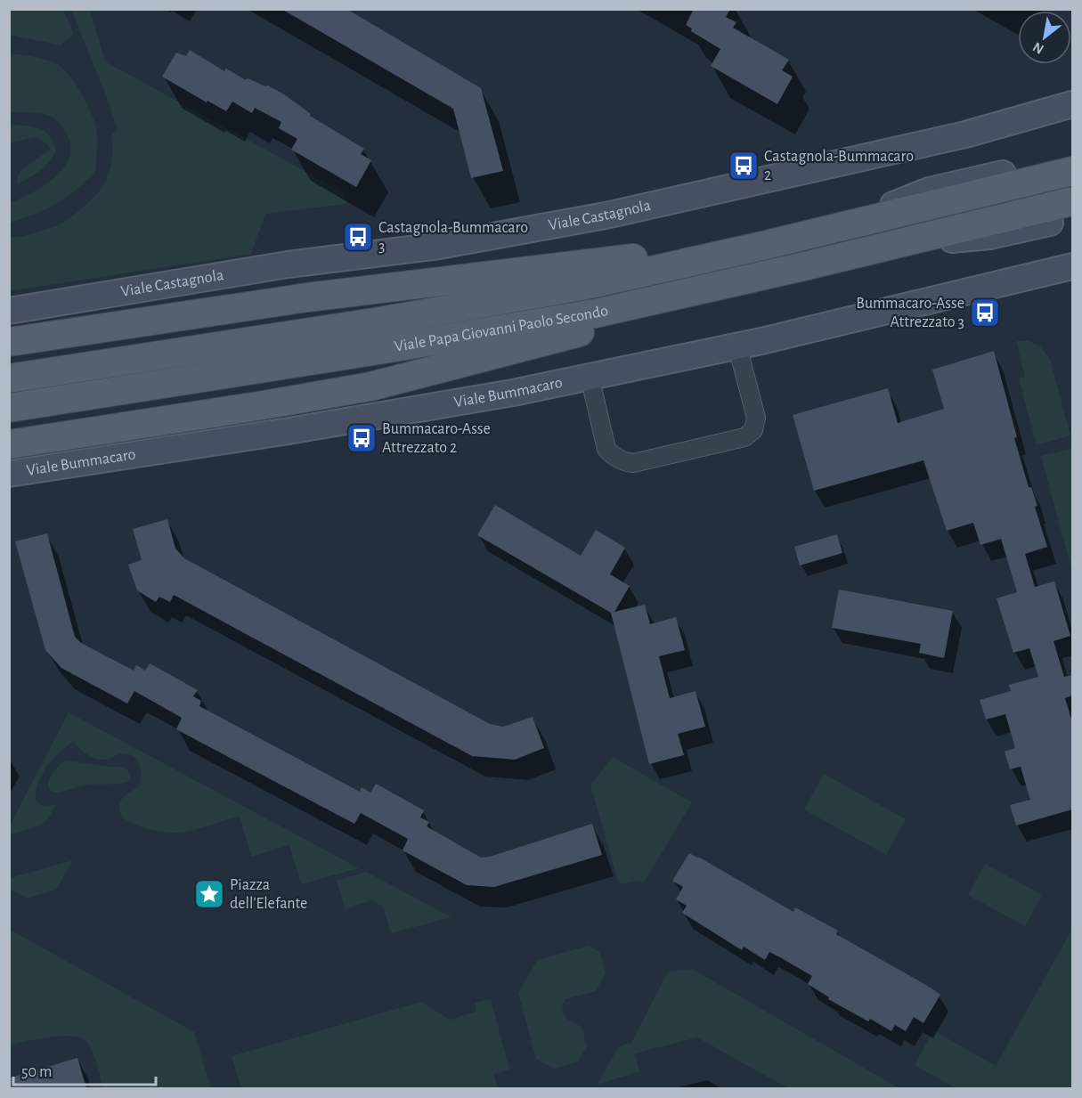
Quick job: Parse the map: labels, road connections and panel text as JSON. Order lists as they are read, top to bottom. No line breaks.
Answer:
{"streets":{"main road":["Viale Castagnola","Viale Papa Giovanni Paolo Secondo","Viale Bummacaro"]},"places":{"bus stop":["Castagnola-Bummacaro 2","Castagnola-Bummacaro 3","Bummacaro-Asse Attrezzato 3","Bummacaro-Asse Attrezzato 2"],"place":["Piazza dell'Elefante"]},"scale_bar":"50 m","north":"bottom left"}
